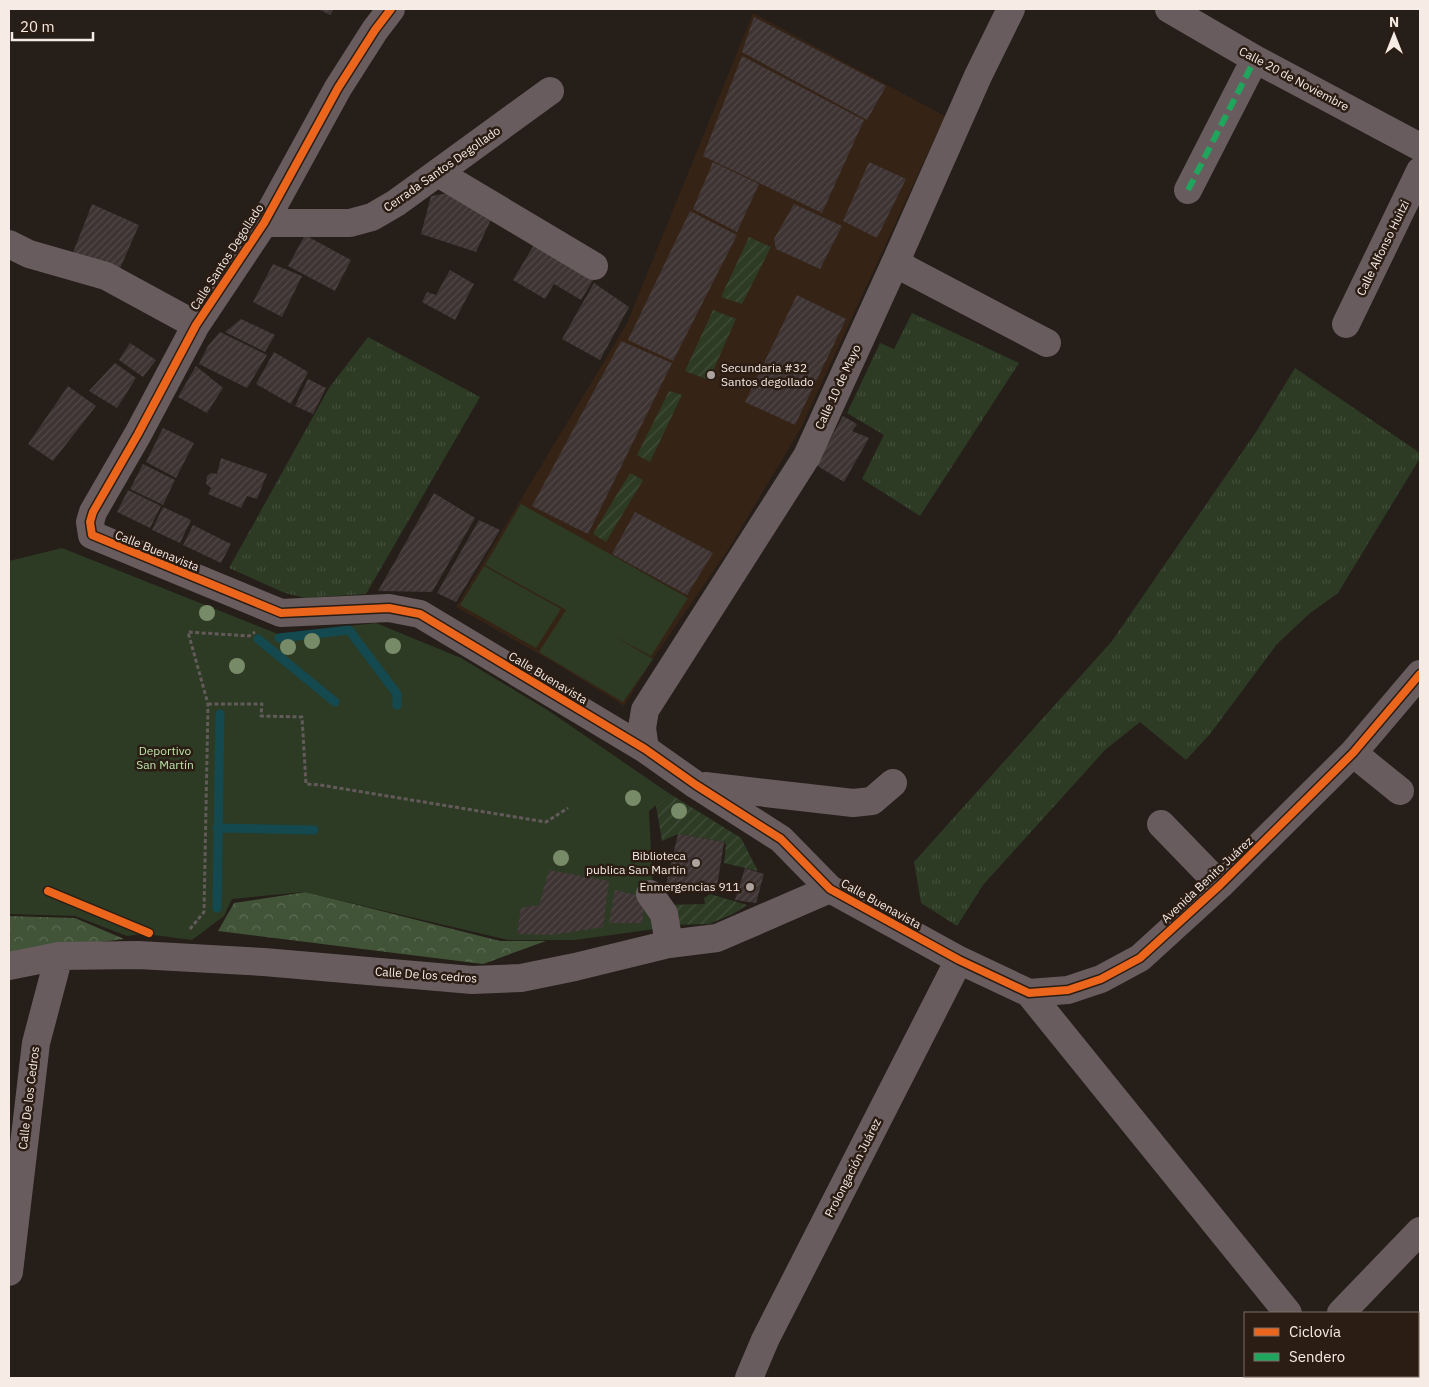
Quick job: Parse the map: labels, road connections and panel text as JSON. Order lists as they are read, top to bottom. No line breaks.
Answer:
{"streets":{"street":["Calle 20 de Noviembre","Cerrada Santos Degollado","Calle Alfonso Huitzi","Calle Santos Degollado","Calle 10 de Mayo","Calle Buenavista","Avenida Benito Juárez","Calle De los cedros","Calle De los Cedros","Prolongación Juárez"]},"crossings":[["Cerrada Santos Degollado","Calle Santos Degollado"],["Calle Santos Degollado","Calle Buenavista"],["Calle 10 de Mayo","Calle Buenavista"],["Calle Buenavista","Avenida Benito Juárez"],["Calle Buenavista","Calle De los cedros"],["Calle Buenavista","Prolongación Juárez"],["Avenida Benito Juárez","Prolongación Juárez"],["Calle De los cedros","Calle De los Cedros"]],"parks":["Deportivo San Martín"],"places":["Secundaria #32 Santos degollado","Biblioteca publica San Martin","Enmergencias 911"],"legend":["Ciclovía","Sendero"],"scale_bar":"20 m","north":"top"}
